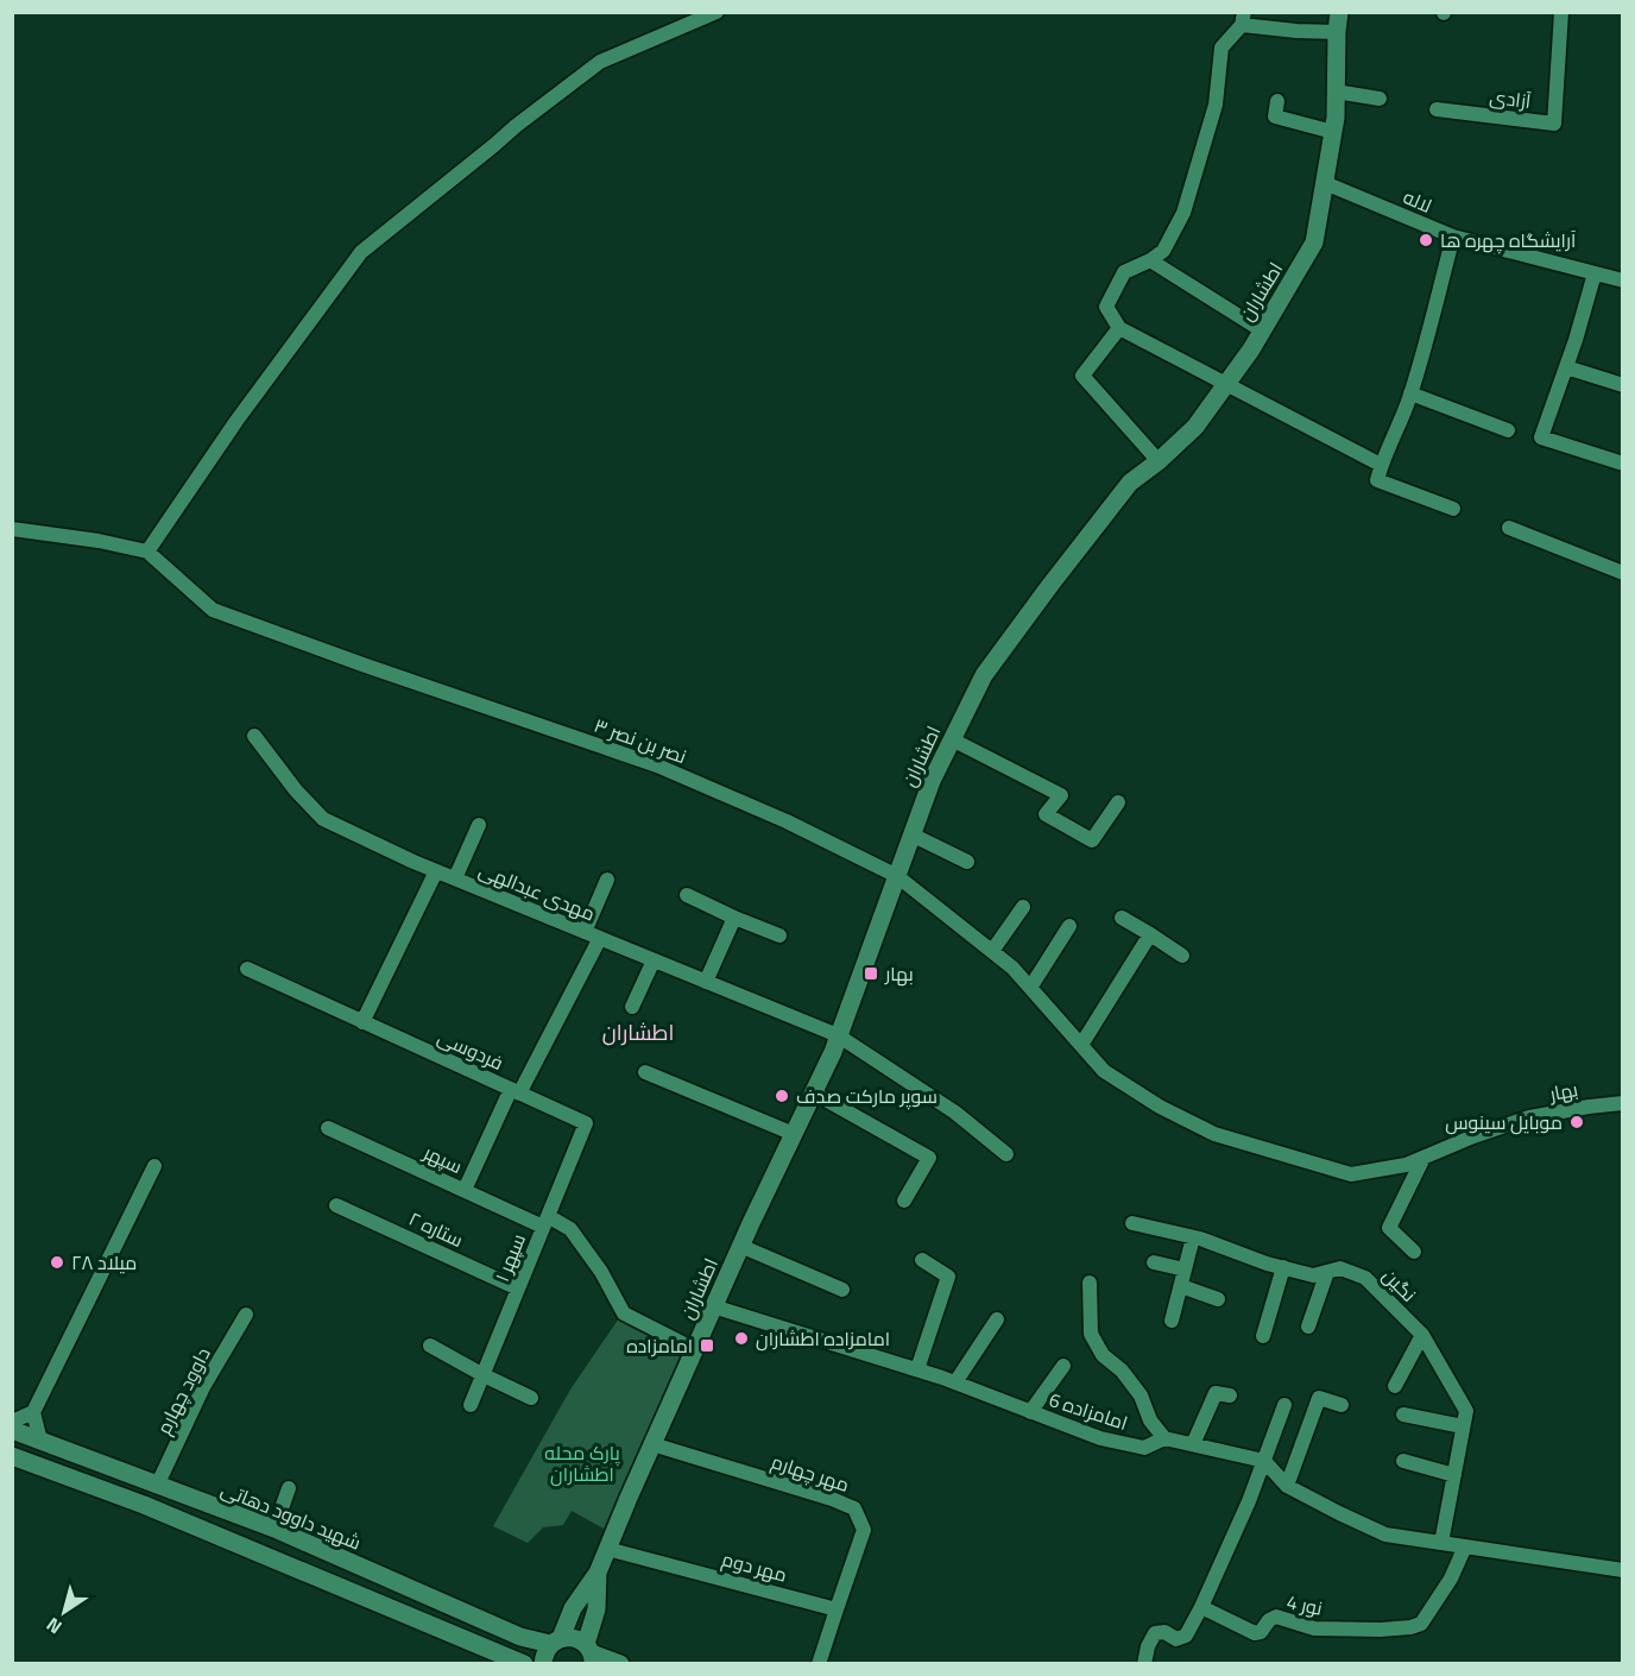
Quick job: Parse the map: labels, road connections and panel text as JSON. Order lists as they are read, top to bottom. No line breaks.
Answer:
{"streets":{"street":["آزادی","لاله","اطشاران","نصر بن نصر ۳","مهدی عبدالهی","فردوسی","بهار","سپهر","ستاره ۲","سپهر ۱","نگین","داوود چهارم","امامزاده 6","مهر چهارم","شهید داوود دهاتی","مهر دوم","نور 4"]},"crossings":[["لاله","اطشاران"],["اطشاران","نصر بن نصر ۳"],["اطشاران","مهدی عبدالهی"],["اطشاران","بهار"],["اطشاران","سپهر"],["اطشاران","امامزاده 6"],["اطشاران","مهر چهارم"],["اطشاران","شهید داوود دهاتی"],["اطشاران","مهر دوم"],["نصر بن نصر ۳","بهار"],["فردوسی","سپهر ۱"],["سپهر","سپهر ۱"],["ستاره ۲","سپهر ۱"],["داوود چهارم","شهید داوود دهاتی"],["مهر چهارم","مهر دوم"]],"districts":["اطشاران"],"parks":["پارک محله اطشاران"],"places":{"other":["آرایشگاه چهره ها","سوپر مارکت صدف","موبایل سینوس","میلاد ۲۸","امامزاده اطشاران"],"transit":["بهار","امامزاده"]},"north":"bottom left"}
